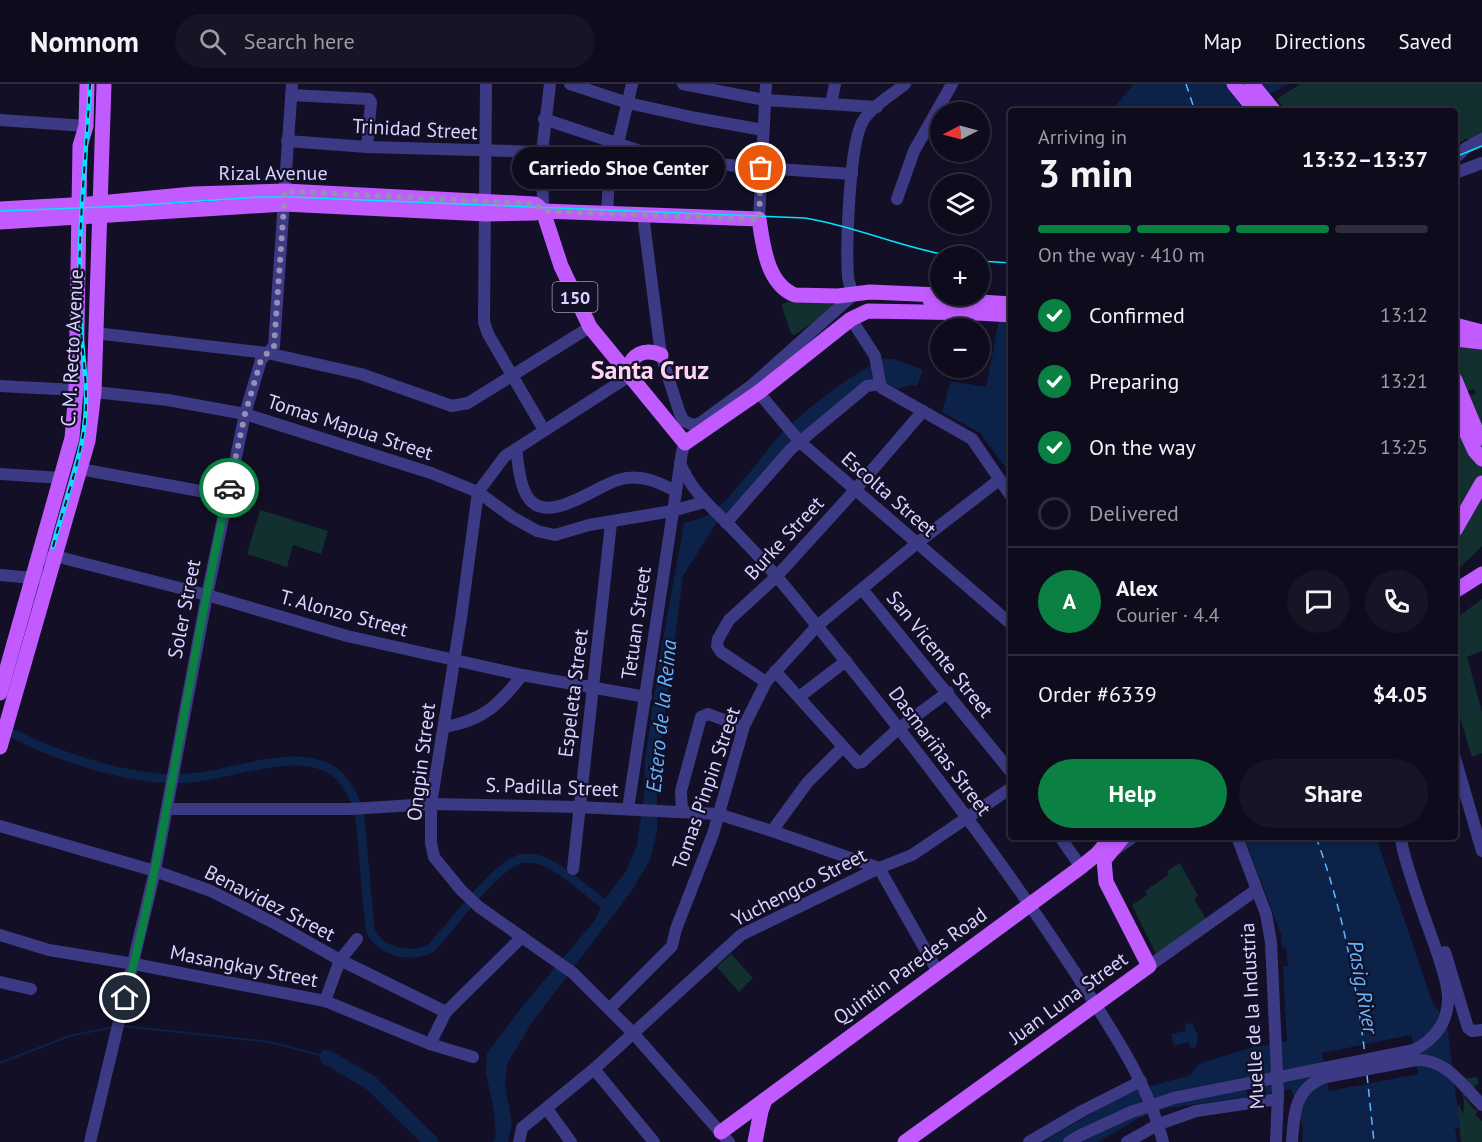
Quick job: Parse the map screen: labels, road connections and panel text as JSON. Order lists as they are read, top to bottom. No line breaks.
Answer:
{"streets":{"main road":["Rizal Avenue","150","C. M. Recto Avenue","Quintin Paredes Road","Juan Luna Street"],"street":["Trinidad Street","Tomas Mapua Street","Escolta Street","Burke Street","Soler Street","T. Alonzo Street","Tetuan Street","San Vicente Street","Espeleta Street","Dasmariñas Street","Ongpin Street","S. Padilla Street","Tomas Pinpin Street","Yuchengco Street","Benavidez Street","Masangkay Street","Muelle de la Industria"]},"crossings":[["Trinidad Street","Soler Street"],["Rizal Avenue","150"],["Rizal Avenue","C. M. Recto Avenue"],["Rizal Avenue","Soler Street"],["150","Tetuan Street"],["150","Ongpin Street"],["C. M. Recto Avenue","Tomas Mapua Street"],["C. M. Recto Avenue","T. Alonzo Street"],["Tomas Mapua Street","Soler Street"],["Tomas Mapua Street","Tetuan Street"],["Tomas Mapua Street","Espeleta Street"],["Tomas Mapua Street","Ongpin Street"],["Escolta Street","Burke Street"],["Escolta Street","Tomas Pinpin Street"],["Burke Street","Dasmariñas Street"],["Burke Street","Tomas Pinpin Street"],["Soler Street","T. Alonzo Street"],["Soler Street","S. Padilla Street"],["Soler Street","Benavidez Street"],["Soler Street","Masangkay Street"],["T. Alonzo Street","Tetuan Street"],["T. Alonzo Street","Espeleta Street"],["T. Alonzo Street","Ongpin Street"],["Tetuan Street","Dasmariñas Street"],["Tetuan Street","S. Padilla Street"],["San Vicente Street","Tomas Pinpin Street"],["Espeleta Street","S. Padilla Street"],["Dasmariñas Street","Tomas Pinpin Street"],["Dasmariñas Street","Yuchengco Street"],["Dasmariñas Street","Quintin Paredes Road"],["Dasmariñas Street","Juan Luna Street"],["Ongpin Street","S. Padilla Street"],["Ongpin Street","Tomas Pinpin Street"],["Ongpin Street","Yuchengco Street"],["Ongpin Street","Quintin Paredes Road"],["S. Padilla Street","Tomas Pinpin Street"],["S. Padilla Street","Yuchengco Street"],["Juan Luna Street","Muelle de la Industria"]],"districts":["Santa Cruz"],"water":["Estero de la Reina","Pasig River"],"places":["Carriedo Shoe Center"],"north":"left","page":{"header":"Nomnom","search":"Search here","nav":["Map","Directions","Saved"],"map_buttons":["+","−"],"heading":["3 min","Arriving in","13:32–13:37"],"panel":["Alex","Courier · 4.4","Order #6339","$4.05"],"bubble":"Carriedo Shoe Center","bar":"On the way · 410 m","list":[["Confirmed","13:12"],["Preparing","13:21"],["On the way","13:25"],"Delivered"],"round":"A","buttons":["Help","Share"]}}
